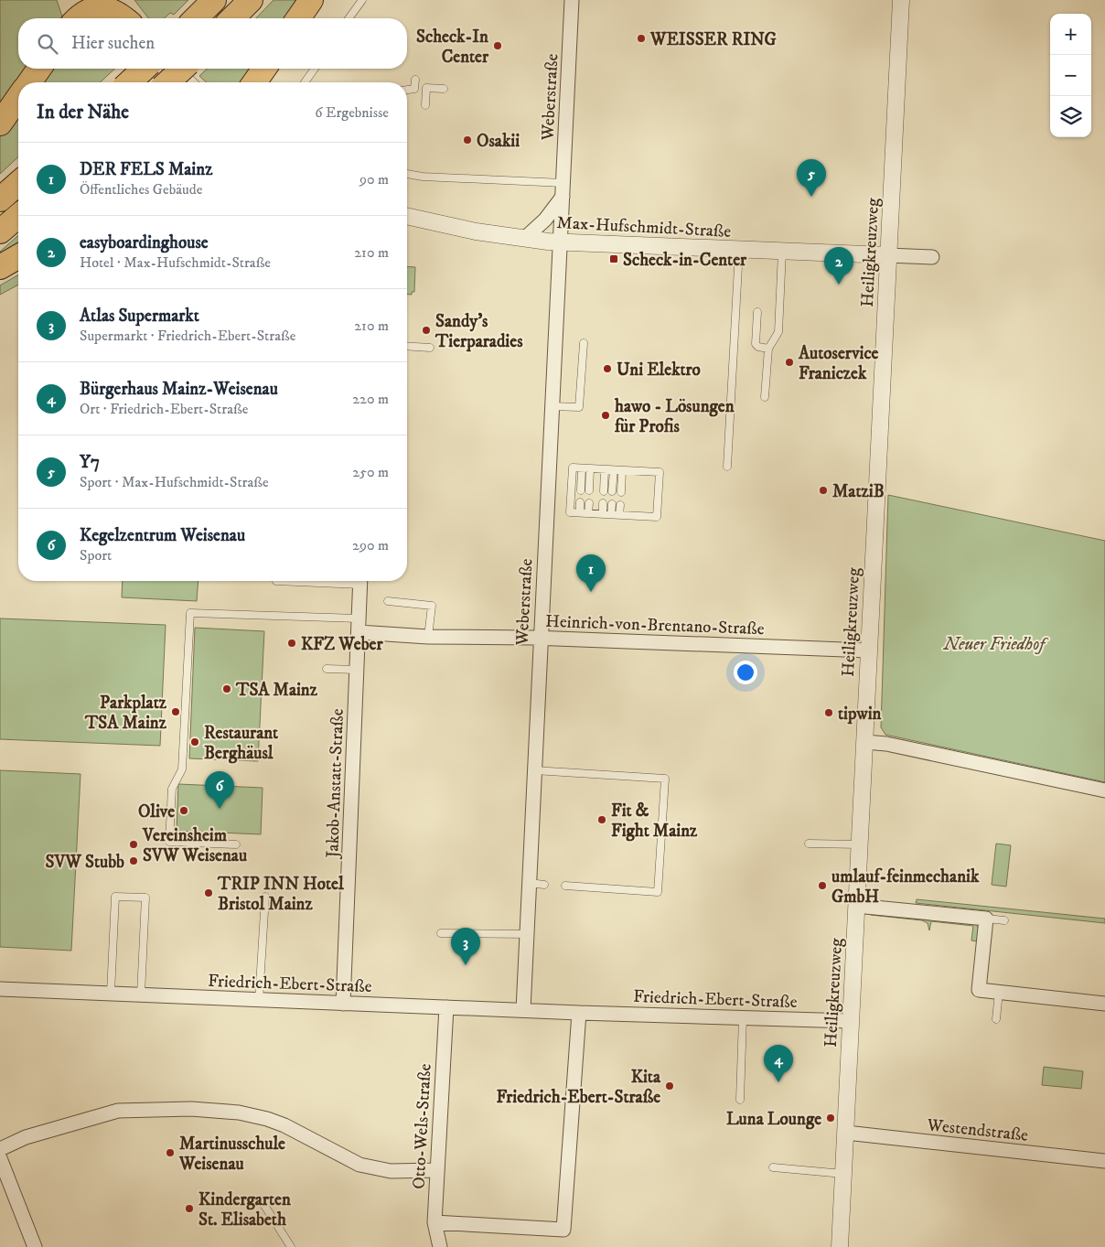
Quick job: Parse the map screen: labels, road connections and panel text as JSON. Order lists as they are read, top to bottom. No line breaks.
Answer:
{"streets":{"street":["Weberstraße","Max-Hufschmidt-Straße","Heiligkreuzweg","Heinrich-von-Brentano-Straße","Jakob-Anstatt-Straße","Friedrich-Ebert-Straße","Otto-Wels-Straße","Westendstraße"]},"crossings":[["Weberstraße","Max-Hufschmidt-Straße"],["Weberstraße","Heinrich-von-Brentano-Straße"],["Weberstraße","Friedrich-Ebert-Straße"],["Max-Hufschmidt-Straße","Heiligkreuzweg"],["Heiligkreuzweg","Heinrich-von-Brentano-Straße"],["Heiligkreuzweg","Friedrich-Ebert-Straße"],["Heiligkreuzweg","Westendstraße"],["Heinrich-von-Brentano-Straße","Jakob-Anstatt-Straße"],["Jakob-Anstatt-Straße","Friedrich-Ebert-Straße"],["Friedrich-Ebert-Straße","Otto-Wels-Straße"]],"parks":["Neuer Friedhof"],"places":{"other":["WEISSER RING","Scheck-In Center","Osakii","Sandy's Tierparadies","Autoservice Franiczek","Uni Elektro","hawo - Lösungen für Profis","MatziB","KFZ Weber","TSA Mainz","Parkplatz TSA Mainz","tipwin","Restaurant Berghäusl","Olive","Fit & Fight Mainz","Vereinsheim SVW Weisenau","SVW Stubb","umlauf-feinmechanik GmbH","TRIP INN Hotel Bristol Mainz","Kita Friedrich-Ebert-Straße","Luna Lounge","Martinusschule Weisenau","Kindergarten St. Elisabeth"],"transit":["Scheck-in-Center"]},"page":{"map_buttons":["+","−"],"search":"Hier suchen","heading":["In der Nähe","6 Ergebnisse"],"list":[{"mark":"1","name":"DER FELS Mainz","note":"Öffentliches Gebäude","value":"90 m"},{"mark":"2","name":"easyboardinghouse","note":"Hotel · Max-Hufschmidt-Straße","value":"210 m"},{"mark":"3","name":"Atlas Supermarkt","note":"Supermarkt · Friedrich-Ebert-Straße","value":"210 m"},{"mark":"4","name":"Bürgerhaus Mainz-Weisenau","note":"Ort · Friedrich-Ebert-Straße","value":"220 m"},{"mark":"5","name":"Y7","note":"Sport · Max-Hufschmidt-Straße","value":"250 m"},{"mark":"6","name":"Kegelzentrum Weisenau","note":"Sport","value":"290 m"}],"pins":["5","2","1","6","3","4"]}}
